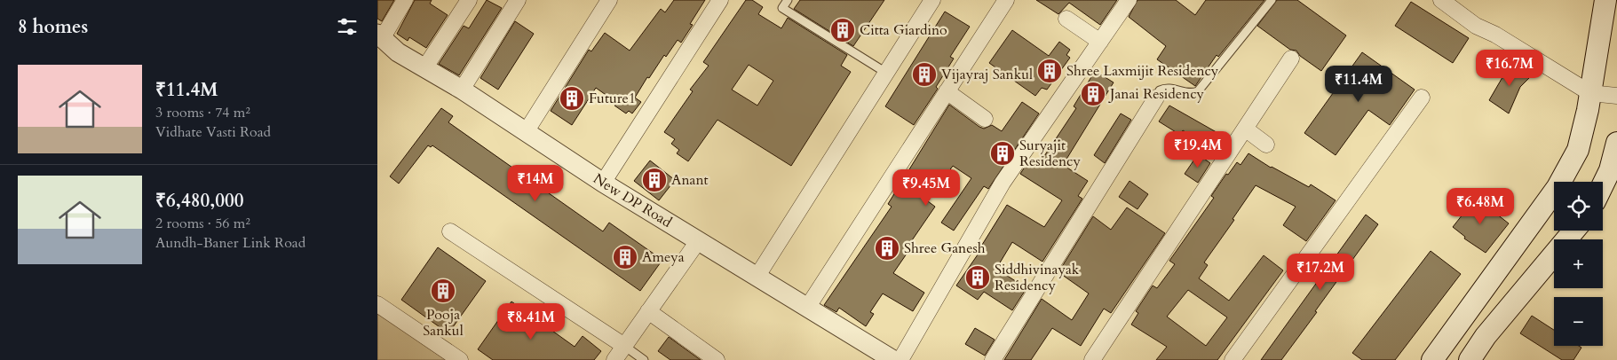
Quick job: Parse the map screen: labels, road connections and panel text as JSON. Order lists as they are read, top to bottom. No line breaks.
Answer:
{"streets":{"street":["New DP Road"]},"places":{"building":["Citta Giardino","Shree Laxmijit Residency","Vijayraj Sankul","Janai Residency","Future1","Suryajit Residency","Anant","Shree Ganesh","Ameya","Siddhivinayak Residency","Pooja Sankul"]},"page":{"heading":"8 homes","price":["₹16.7M","₹11.4M","₹19.4M","₹14M","₹9.45M","₹6.48M","₹17.2M","₹8.41M"],"list":[{"name":"₹11.4M","note":"3 rooms · 74 m² · Vidhate Vasti Road"},{"name":"₹6,480,000","note":"2 rooms · 56 m² · Aundh-Baner Link Road"}],"map_buttons":["+","−"]}}
